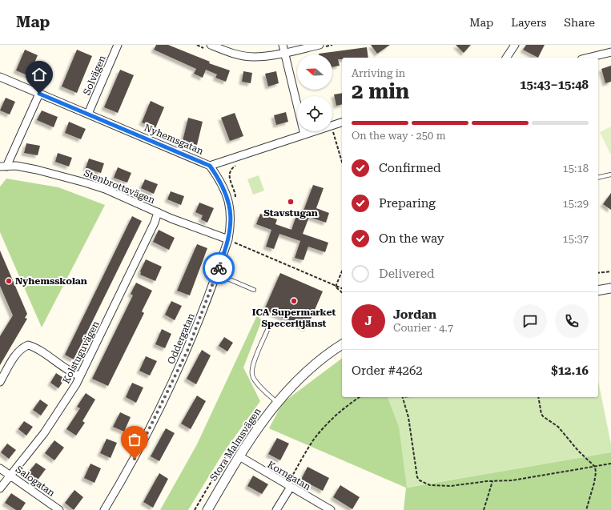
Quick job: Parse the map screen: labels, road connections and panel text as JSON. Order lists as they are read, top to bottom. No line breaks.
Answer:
{"streets":{"street":["Solvägen","Nyhemsgatan","Stenbrottsvägen","Oddergatan","Kolstuguvägen","Stora Malmsvägen","Korngatan","Salogatan"]},"crossings":[["Solvägen","Nyhemsgatan"],["Nyhemsgatan","Oddergatan"],["Stenbrottsvägen","Oddergatan"],["Stenbrottsvägen","Kolstuguvägen"],["Kolstuguvägen","Salogatan"],["Stora Malmsvägen","Korngatan"]],"places":["Stavstugan","Nyhemsskolan","ICA Supermarket Speceritjänst"],"north":"left","page":{"header":"Map","nav":["Map","Layers","Share"],"heading":["2 min","Arriving in","15:43–15:48"],"panel":["Jordan","Courier · 4.7","Order #4262","$12.16"],"bar":"On the way · 250 m","list":[["Confirmed","15:18"],["Preparing","15:29"],["On the way","15:37"],"Delivered"],"round":"J"}}
